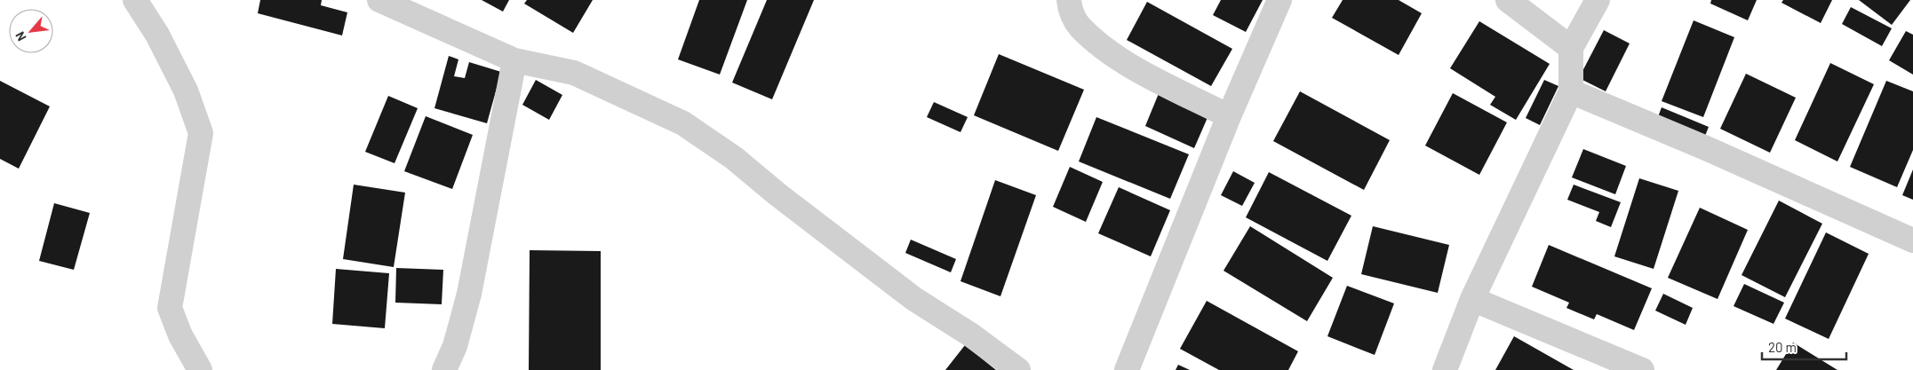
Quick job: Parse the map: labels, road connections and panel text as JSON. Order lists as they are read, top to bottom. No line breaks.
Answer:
{"scale_bar":"20 m","north":"bottom left"}
